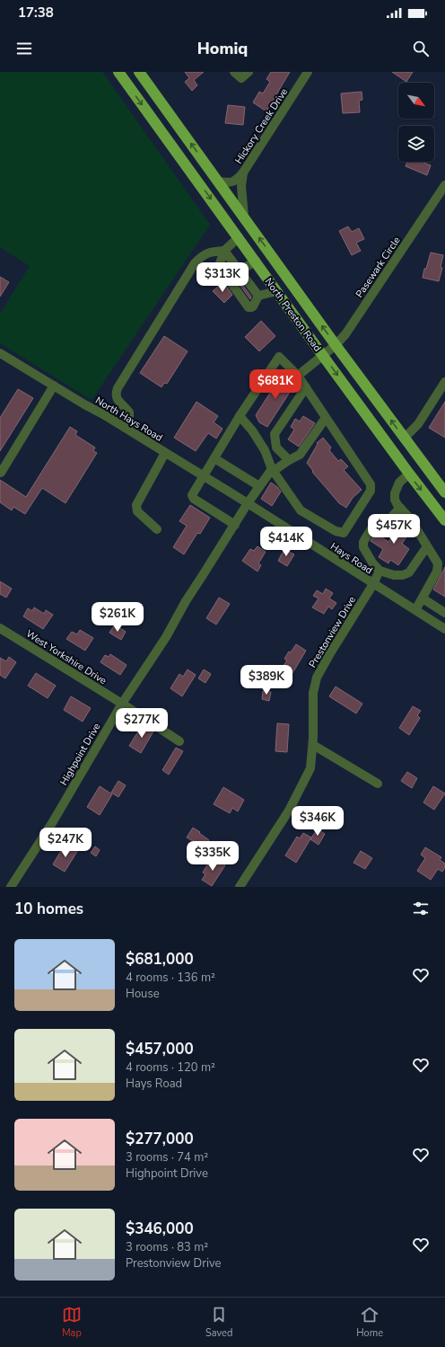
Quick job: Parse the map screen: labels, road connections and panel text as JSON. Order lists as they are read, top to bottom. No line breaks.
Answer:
{"streets":{"main road":["North Preston Road"],"street":["Hickory Creek Drive","Pasewark Circle","North Hays Road","Hays Road","Prestonview Drive","West Yorkshire Drive","Highpoint Drive"]},"crossings":[["Hickory Creek Drive","North Preston Road"],["Pasewark Circle","North Preston Road"],["North Hays Road","Hays Road"],["North Hays Road","Highpoint Drive"],["Hays Road","Prestonview Drive"],["Hays Road","Highpoint Drive"],["West Yorkshire Drive","Highpoint Drive"]],"north":"bottom right","page":{"status":"17:38","header":"Homiq","price":["$313K","$681K","$457K","$414K","$261K","$389K","$277K","$346K","$247K","$335K"],"heading":"10 homes","list":[{"name":"$681,000","note":"4 rooms · 136 m² · House"},{"name":"$457,000","note":"4 rooms · 120 m² · Hays Road"},{"name":"$277,000","note":"3 rooms · 74 m² · Highpoint Drive"},{"name":"$346,000","note":"3 rooms · 83 m² · Prestonview Drive"}],"tabs":["Map","Saved","Home"]}}
